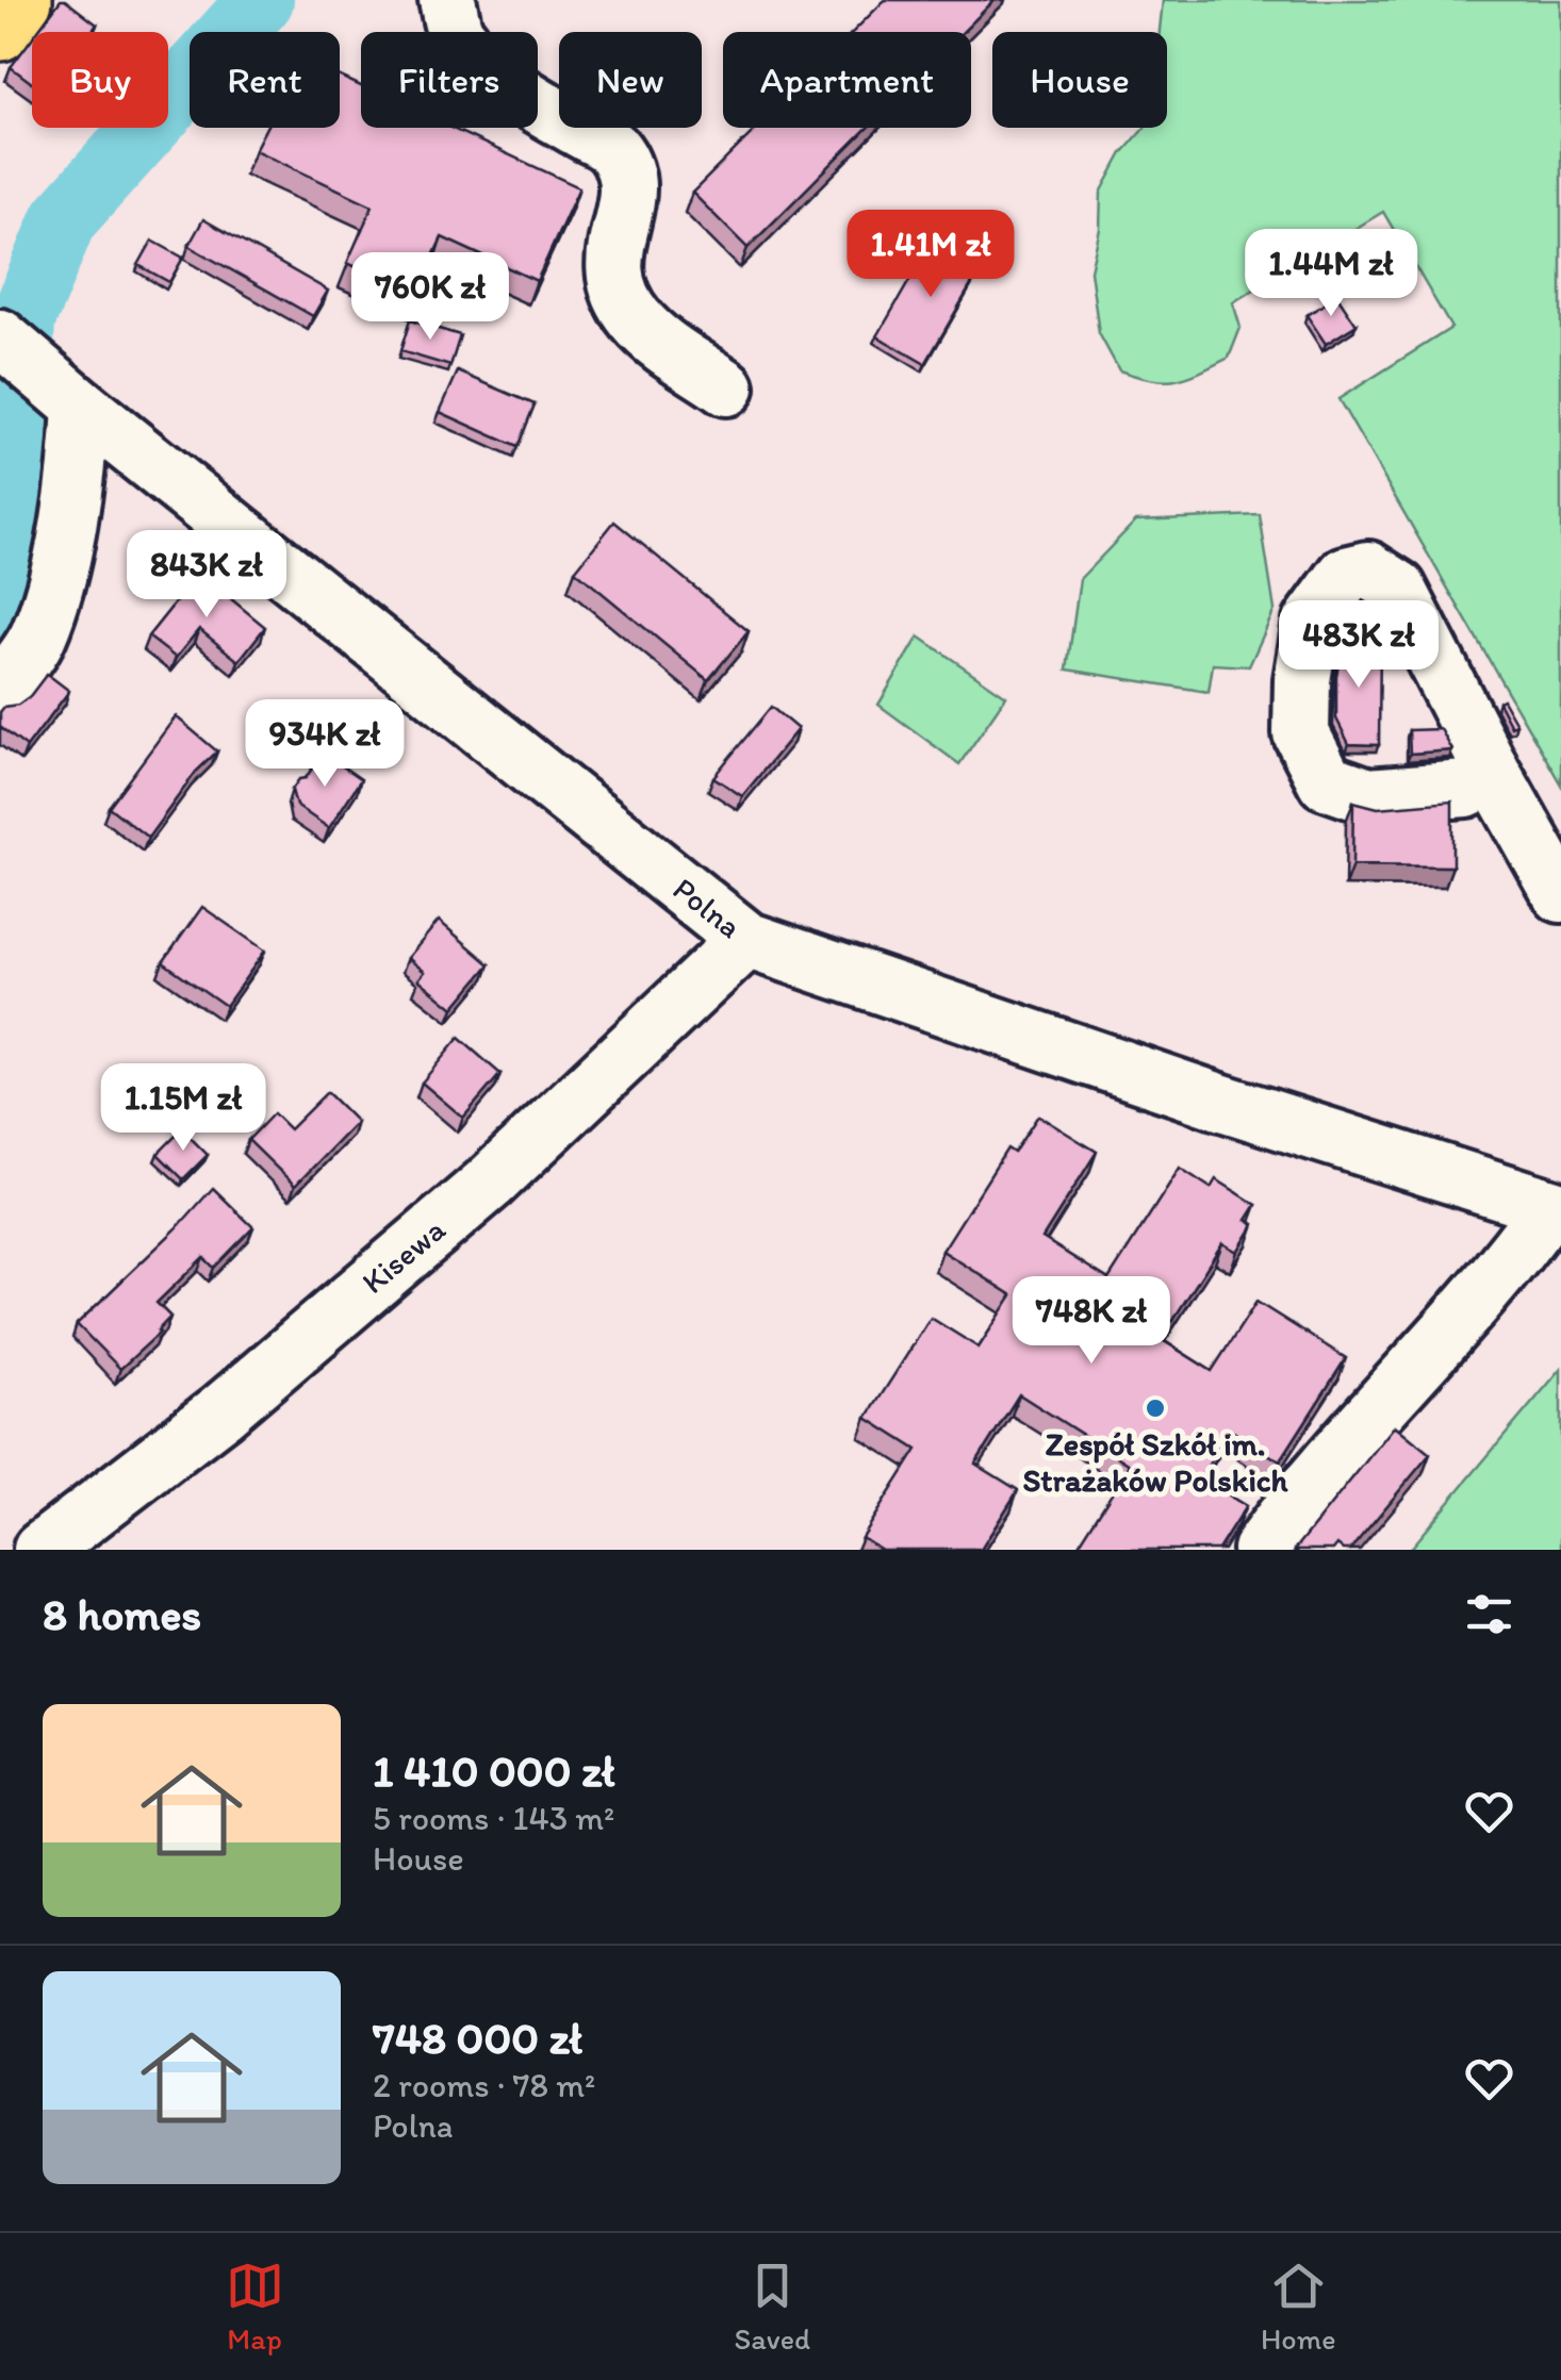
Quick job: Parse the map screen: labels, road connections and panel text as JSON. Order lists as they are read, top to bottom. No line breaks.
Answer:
{"streets":{"street":["Polna","Kisewa"]},"crossings":[["Polna","Kisewa"]],"places":["Zespół Szkół im. Strażaków Polskich"],"page":{"chip":["Buy","Rent","Filters","New","Apartment","House"],"price":["1.41M zł","1.44M zł","760K zł","843K zł","483K zł","934K zł","1.15M zł","748K zł"],"heading":"8 homes","list":[{"name":"1 410 000 zł","note":"5 rooms · 143 m² · House"},{"name":"748 000 zł","note":"2 rooms · 78 m² · Polna"}],"tabs":["Map","Saved","Home"]}}
